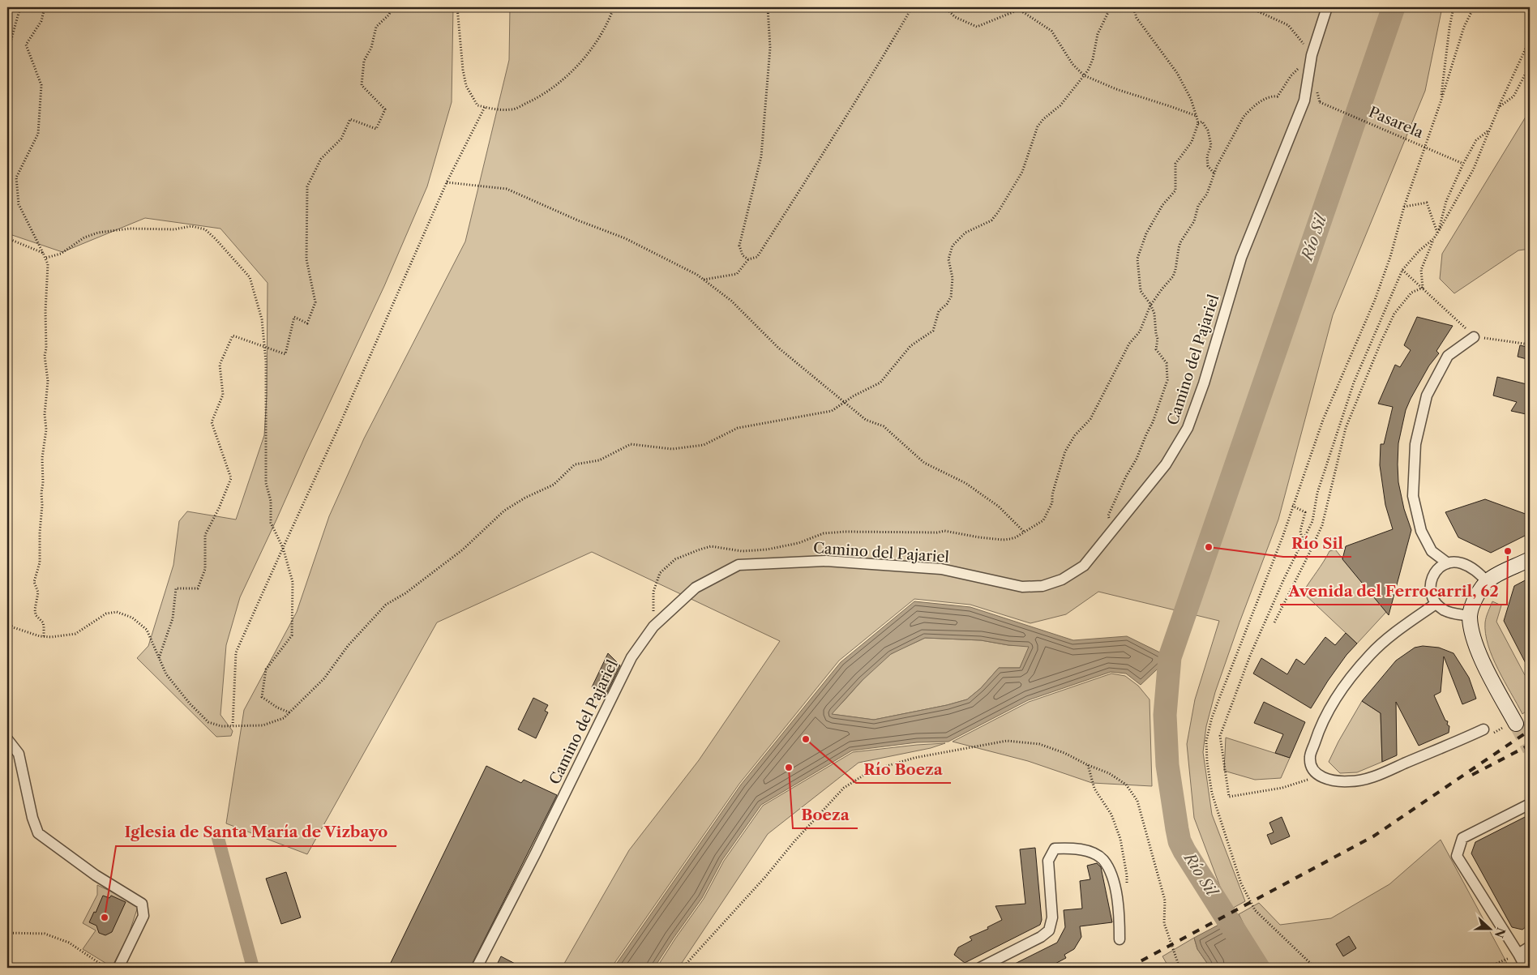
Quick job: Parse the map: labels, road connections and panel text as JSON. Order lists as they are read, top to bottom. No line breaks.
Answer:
{"streets":{"street":["Camino del Pajariel"],"path":["Pasarela"]},"water":["Río Sil"],"places":["Río Sil","Avenida del Ferrocarril, 62","Río Boeza","Boeza","Iglesia de Santa María de Vizbayo"],"north":"right"}
